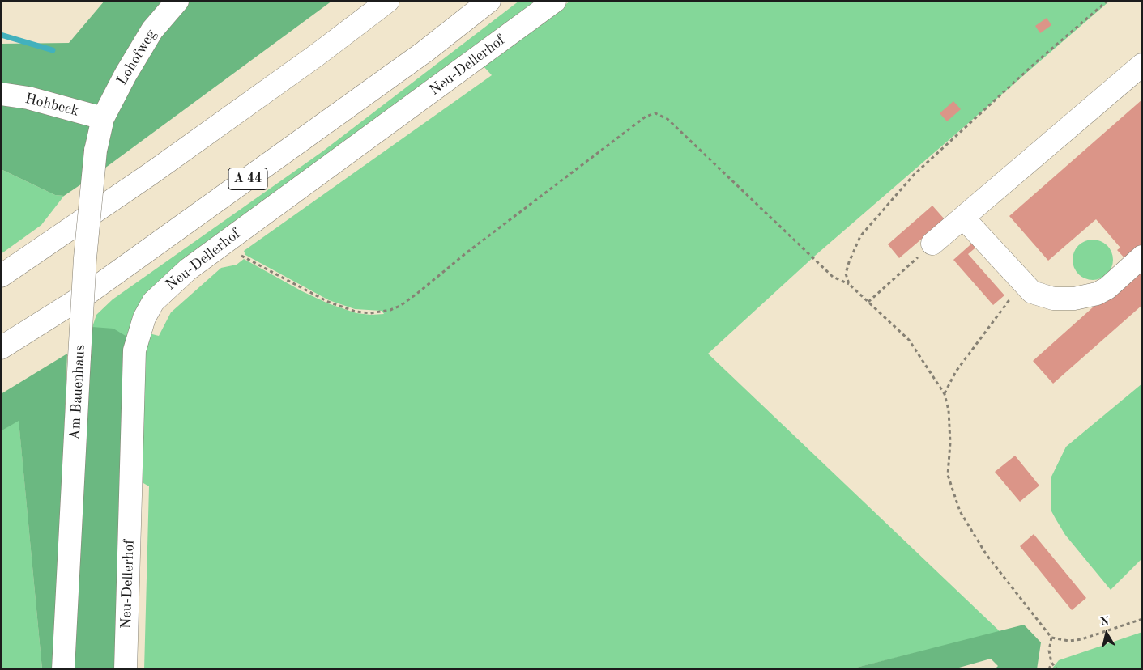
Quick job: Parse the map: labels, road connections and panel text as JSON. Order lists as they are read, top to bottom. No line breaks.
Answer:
{"streets":{"main road":["Lohofweg","Neu-Dellerhof","Hohbeck","A 44","Am Bauenhaus"]},"crossings":[["Lohofweg","Hohbeck"],["Lohofweg","Am Bauenhaus"],["Hohbeck","Am Bauenhaus"]],"north":"top"}
